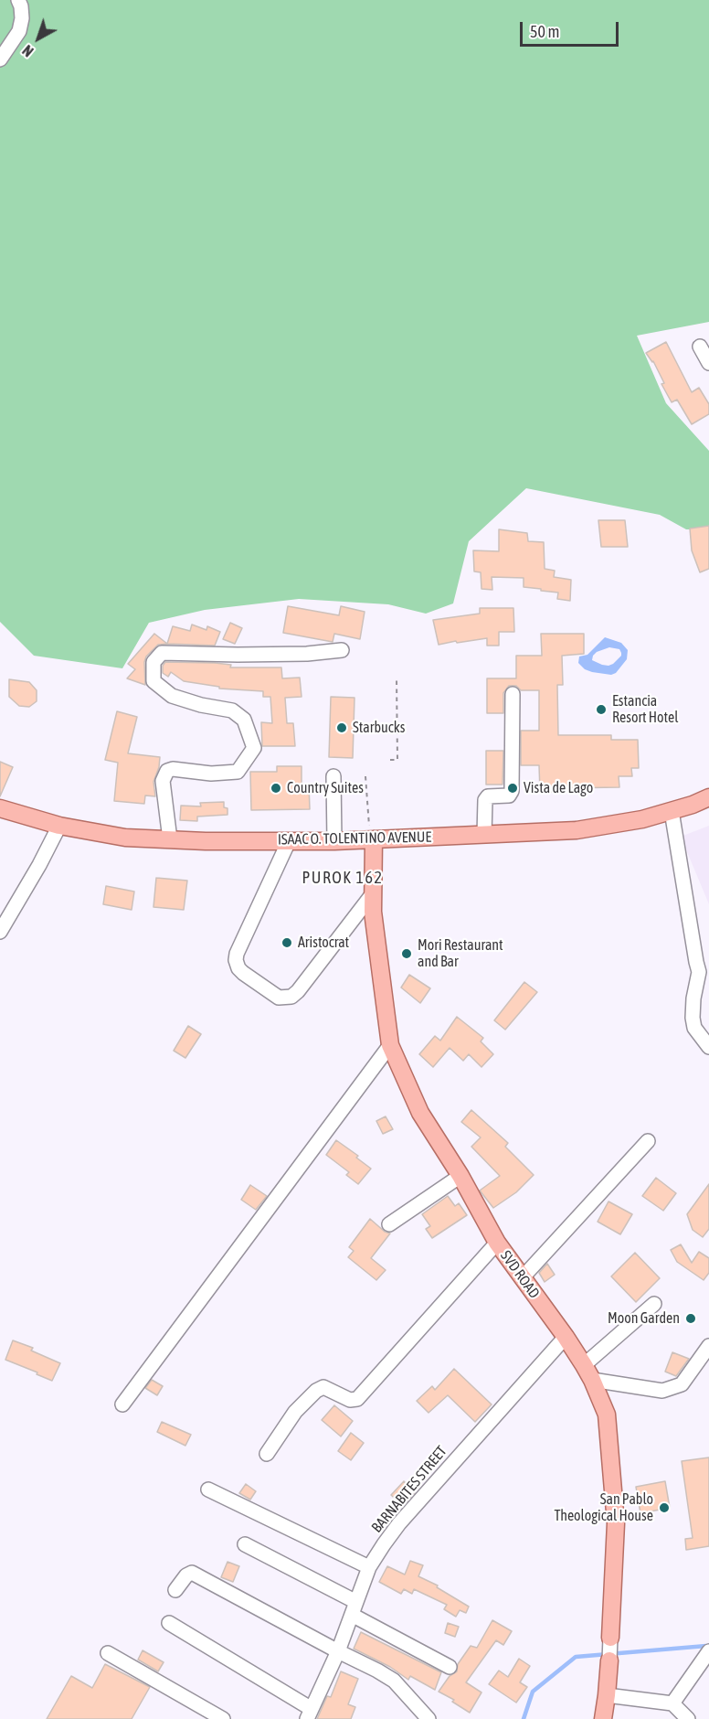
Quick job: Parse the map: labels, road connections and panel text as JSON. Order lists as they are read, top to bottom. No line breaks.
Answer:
{"streets":{"main road":["ISAAC O. TOLENTINO AVENUE","SVD ROAD"],"street":["BARNABITES STREET"]},"crossings":[["ISAAC O. TOLENTINO AVENUE","SVD ROAD"],["SVD ROAD","BARNABITES STREET"]],"districts":["PUROK 162"],"places":["Estancia Resort Hotel","Starbucks","Country Suites","Vista de Lago","Aristocrat","Mori Restaurant and Bar","Moon Garden","San Pablo Theological House"],"scale_bar":"50 m","north":"bottom left"}
